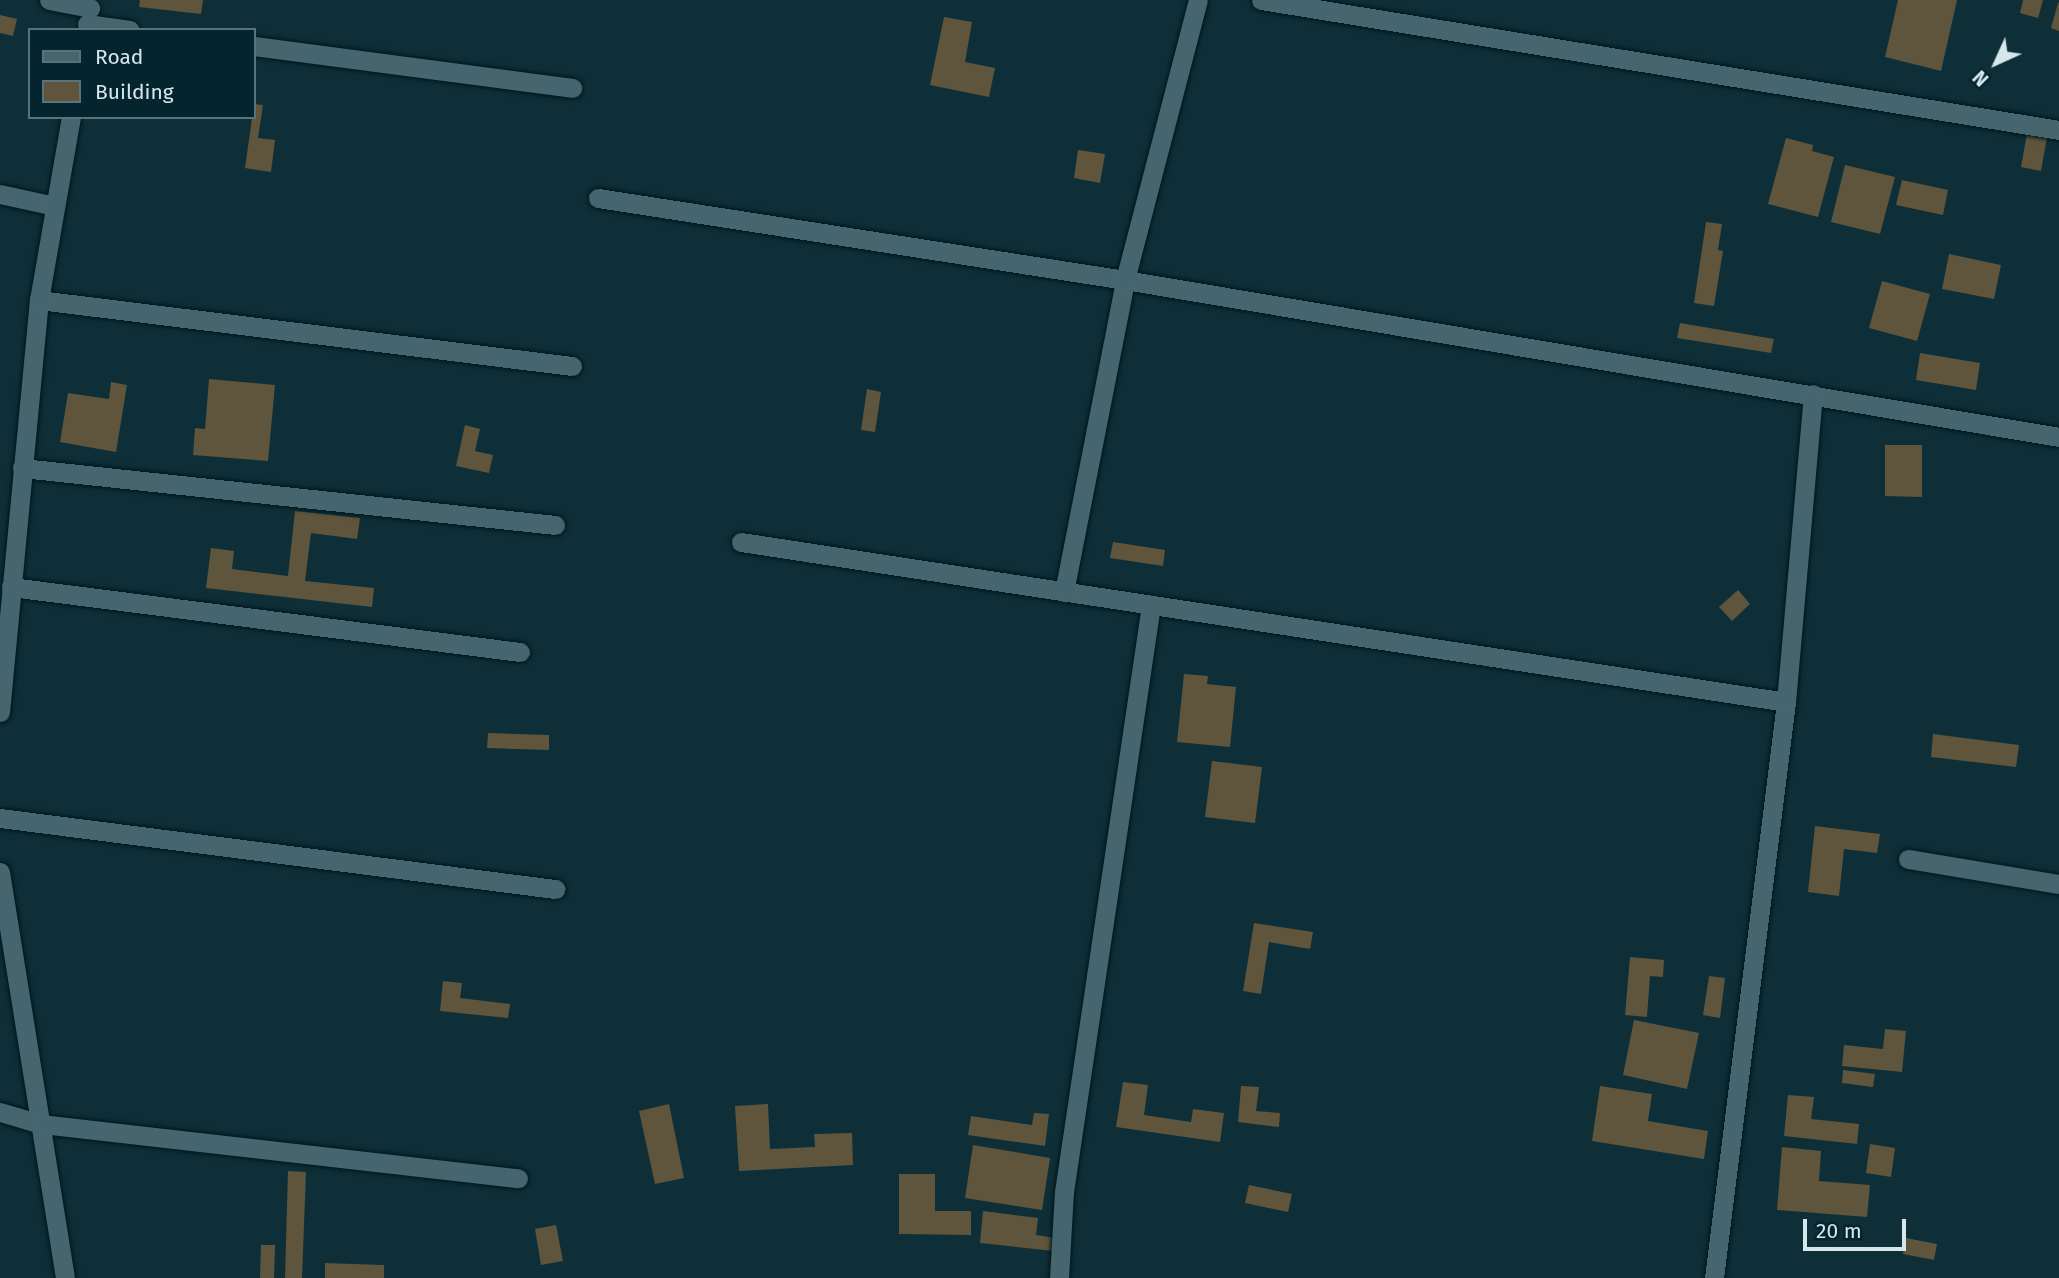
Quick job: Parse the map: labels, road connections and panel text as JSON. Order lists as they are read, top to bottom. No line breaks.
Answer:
{"legend":["Road","Building"],"scale_bar":"20 m","north":"bottom left"}
